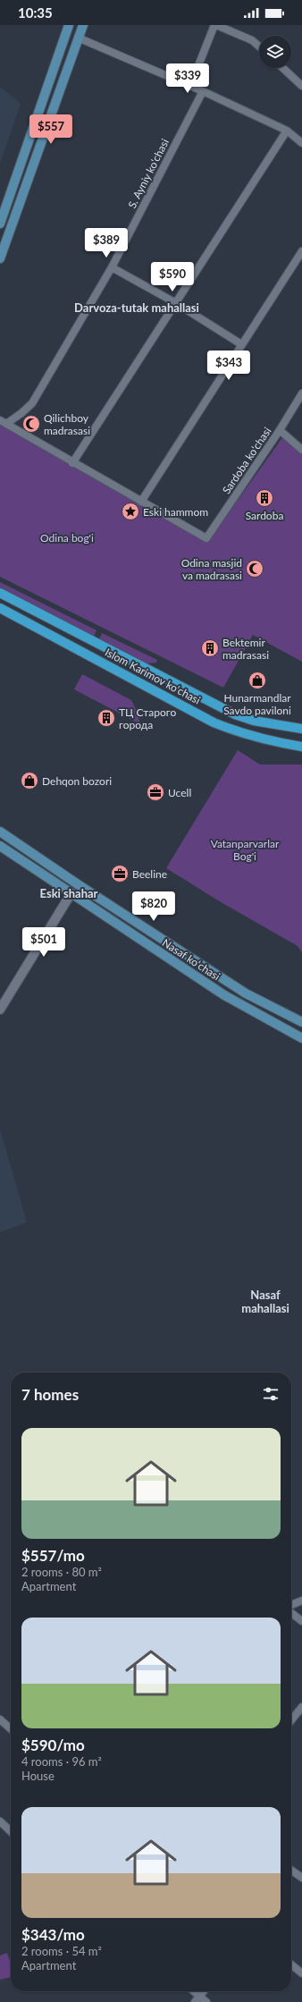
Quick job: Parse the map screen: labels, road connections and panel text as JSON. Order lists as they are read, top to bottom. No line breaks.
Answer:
{"streets":{"main road":["Islom Karimov ko‘chasi","Nasaf ko‘chasi"],"street":["S. Ayniy ko'chasi","Sardoba ko'chasi"]},"districts":["Darvoza-tutak mahallasi","Eski shahar","Nasaf mahallasi"],"parks":["Odina bog'i","Vatanparvarlar Bog'i"],"places":{"mosque":["Qilichboy madrasasi","Odina masjid va madrasasi"],"building":["Sardoba","Bektemir madrasasi","ТЦ Старого города"],"place":["Eski hammom"],"shop":["Hunarmandlar Savdo paviloni","Dehqon bozori"],"office":["Ucell","Beeline"]},"page":{"status":"10:35","price":["$339","$557","$389","$590","$343","$820","$501"],"heading":"7 homes","list":[{"name":"$557/mo","note":"2 rooms · 80 m² · Apartment"},{"name":"$590/mo","note":"4 rooms · 96 m² · House"},{"name":"$343/mo","note":"2 rooms · 54 m² · Apartment"}]}}
